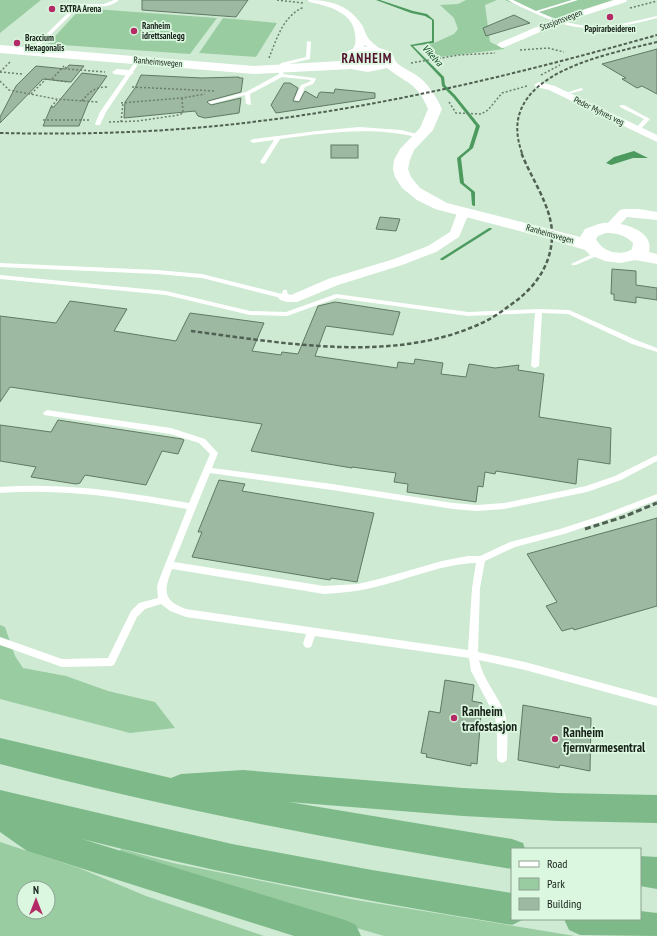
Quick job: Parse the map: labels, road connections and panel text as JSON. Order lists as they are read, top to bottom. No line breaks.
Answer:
{"streets":{"street":["Stasjonsvegen","Ranheimsvegen","Peder Myhres veg"]},"districts":["RANHEIM"],"water":["Vikelva"],"places":["EXTRA Arena","Papirarbeideren","Ranheim idrettsanlegg","Braccium Hexagonalis","Ranheim trafostasjon","Ranheim fjernvarmesentral"],"legend":["Road","Park","Building"],"north":"top"}
